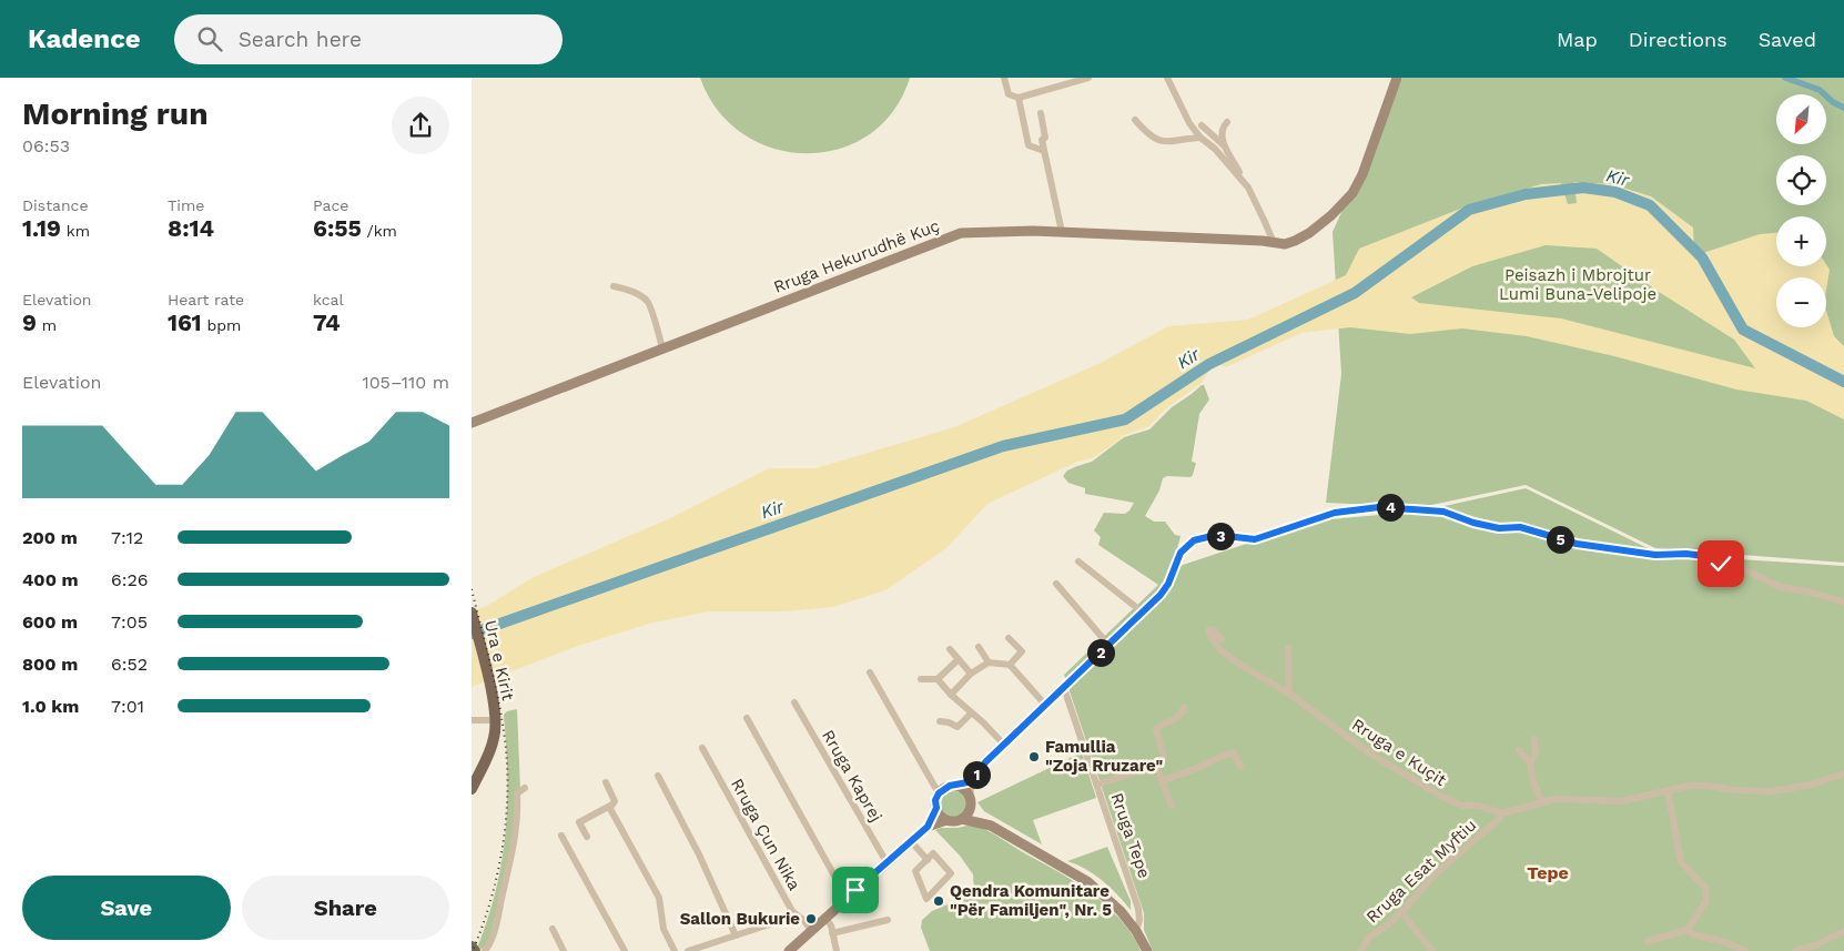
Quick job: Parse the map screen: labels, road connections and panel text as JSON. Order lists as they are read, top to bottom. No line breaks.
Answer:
{"streets":{"main road":["Ura e Kirit"],"street":["Rruga Hekurudhë Kuç","Rruga e Kuçit","Rruga Kaprej","Rruga Çun Nika","Rruga Tepe","Rruga Esat Myftiu"]},"crossings":[["Rruga e Kuçit","Rruga Esat Myftiu"]],"districts":["Tepe"],"water":["Kir"],"parks":["Peisazh i Mbrojtur Lumi Buna-Velipoje"],"places":["Famullia \"Zoja Rruzare\"","Qendra Komunitare \"Për Familjen\", Nr. 5","Sallon Bukurie"],"north":"bottom left","page":{"header":"Kadence","search":"Search here","nav":["Map","Directions","Saved"],"heading":["Morning run","06:53"],"map_buttons":["+","−"],"stats":[["Distance","1.19 km"],["Time","8:14"],["Pace","6:55 /km"],["Elevation","9 m"],["Heart rate","161 bpm"],["kcal","74"]],"chart":["Elevation","105–110 m"],"pins":["4","3","5","2","1"],"list":[{"name":"200 m","note":"7:12"},{"name":"400 m","note":"6:26"},{"name":"600 m","note":"7:05"},{"name":"800 m","note":"6:52"},{"name":"1.0 km","note":"7:01"}],"buttons":["Save","Share"]}}
